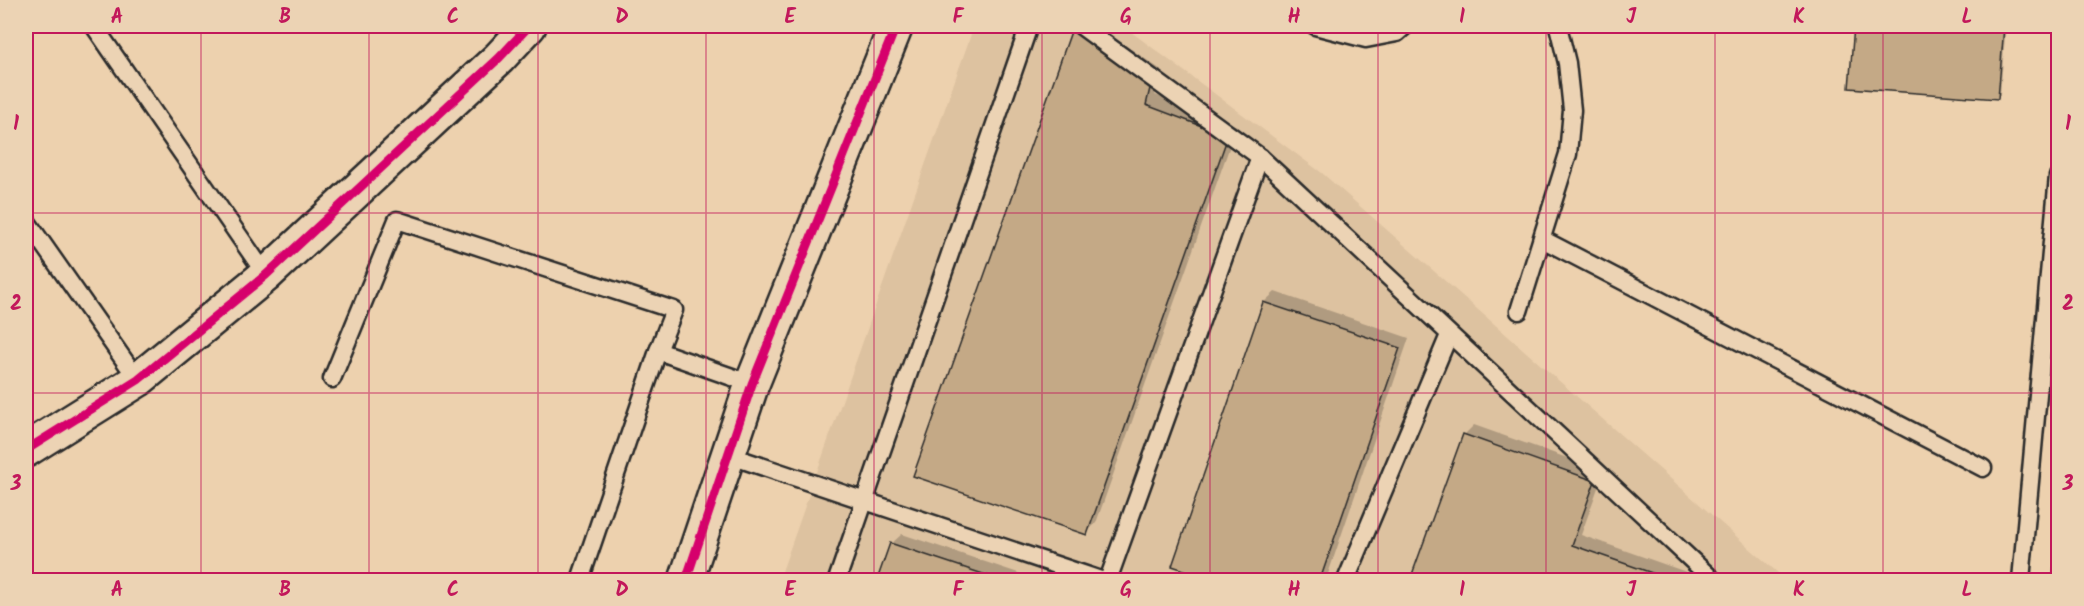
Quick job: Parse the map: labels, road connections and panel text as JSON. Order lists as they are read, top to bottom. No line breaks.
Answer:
{"grid":{"columns":["A","B","C","D","E","F","G","H","I","J","K","L"],"rows":["1","2","3"]}}
